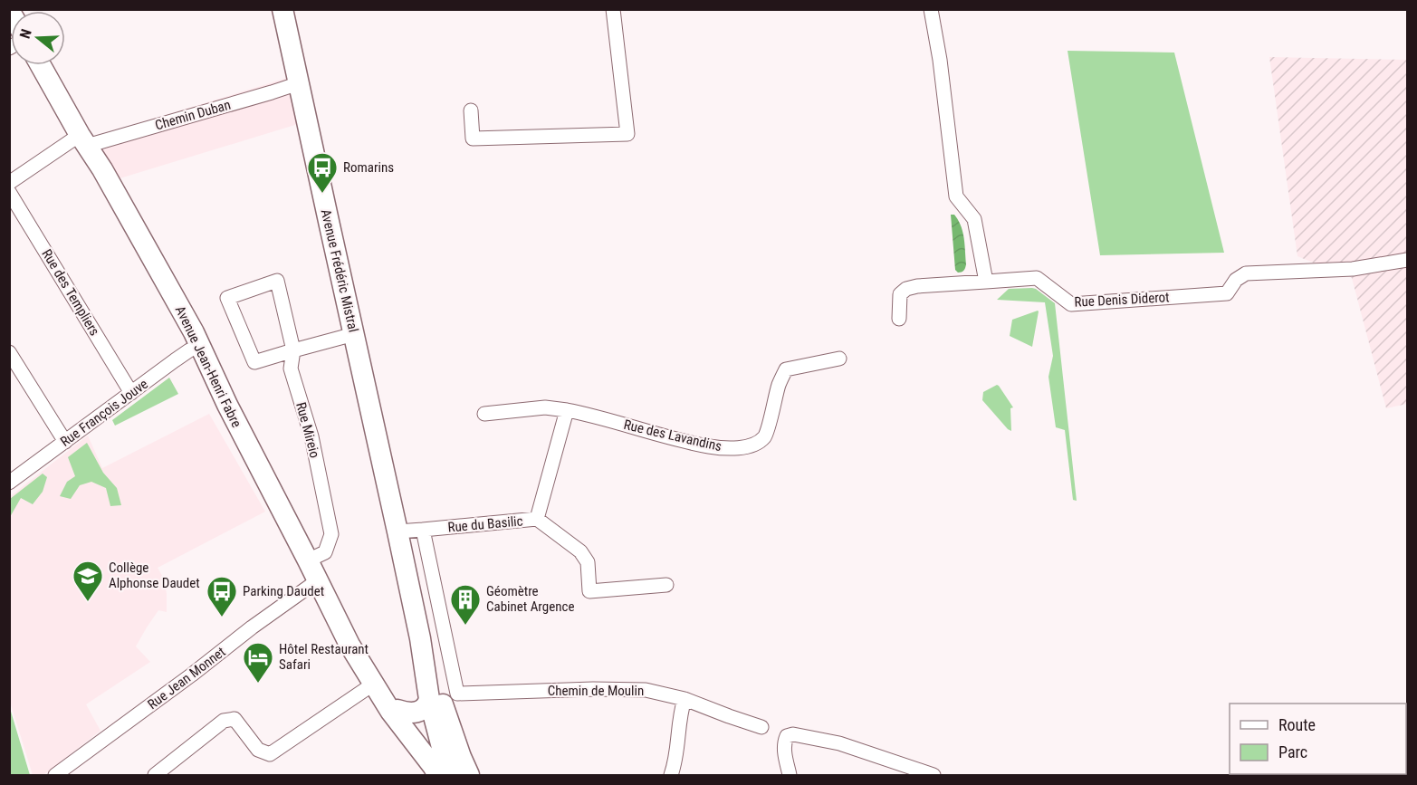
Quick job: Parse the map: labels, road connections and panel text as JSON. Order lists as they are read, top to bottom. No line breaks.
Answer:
{"streets":{"main road":["Avenue Frédéric Mistral","Avenue Jean-Henri Fabre"],"street":["Chemin Duban","Rue des Templiers","Rue Denis Diderot","Rue François Jouve","Rue Mireio","Rue des Lavandins","Rue du Basilic","Rue Jean Monnet","Chemin de Moulin"]},"crossings":[["Chemin Duban","Avenue Frédéric Mistral"],["Chemin Duban","Avenue Jean-Henri Fabre"],["Rue des Templiers","Rue François Jouve"],["Avenue Jean-Henri Fabre","Rue François Jouve"],["Avenue Jean-Henri Fabre","Rue Mireio"],["Avenue Jean-Henri Fabre","Rue Jean Monnet"],["Rue du Basilic","Chemin de Moulin"]],"places":{"bus stop":["Romarins","Parking Daudet"],"school or university":["Collège Alphonse Daudet"],"building":["Géomètre Cabinet Argence"],"hotel":["Hôtel Restaurant Safari"]},"legend":["Route","Parc"],"north":"left"}
